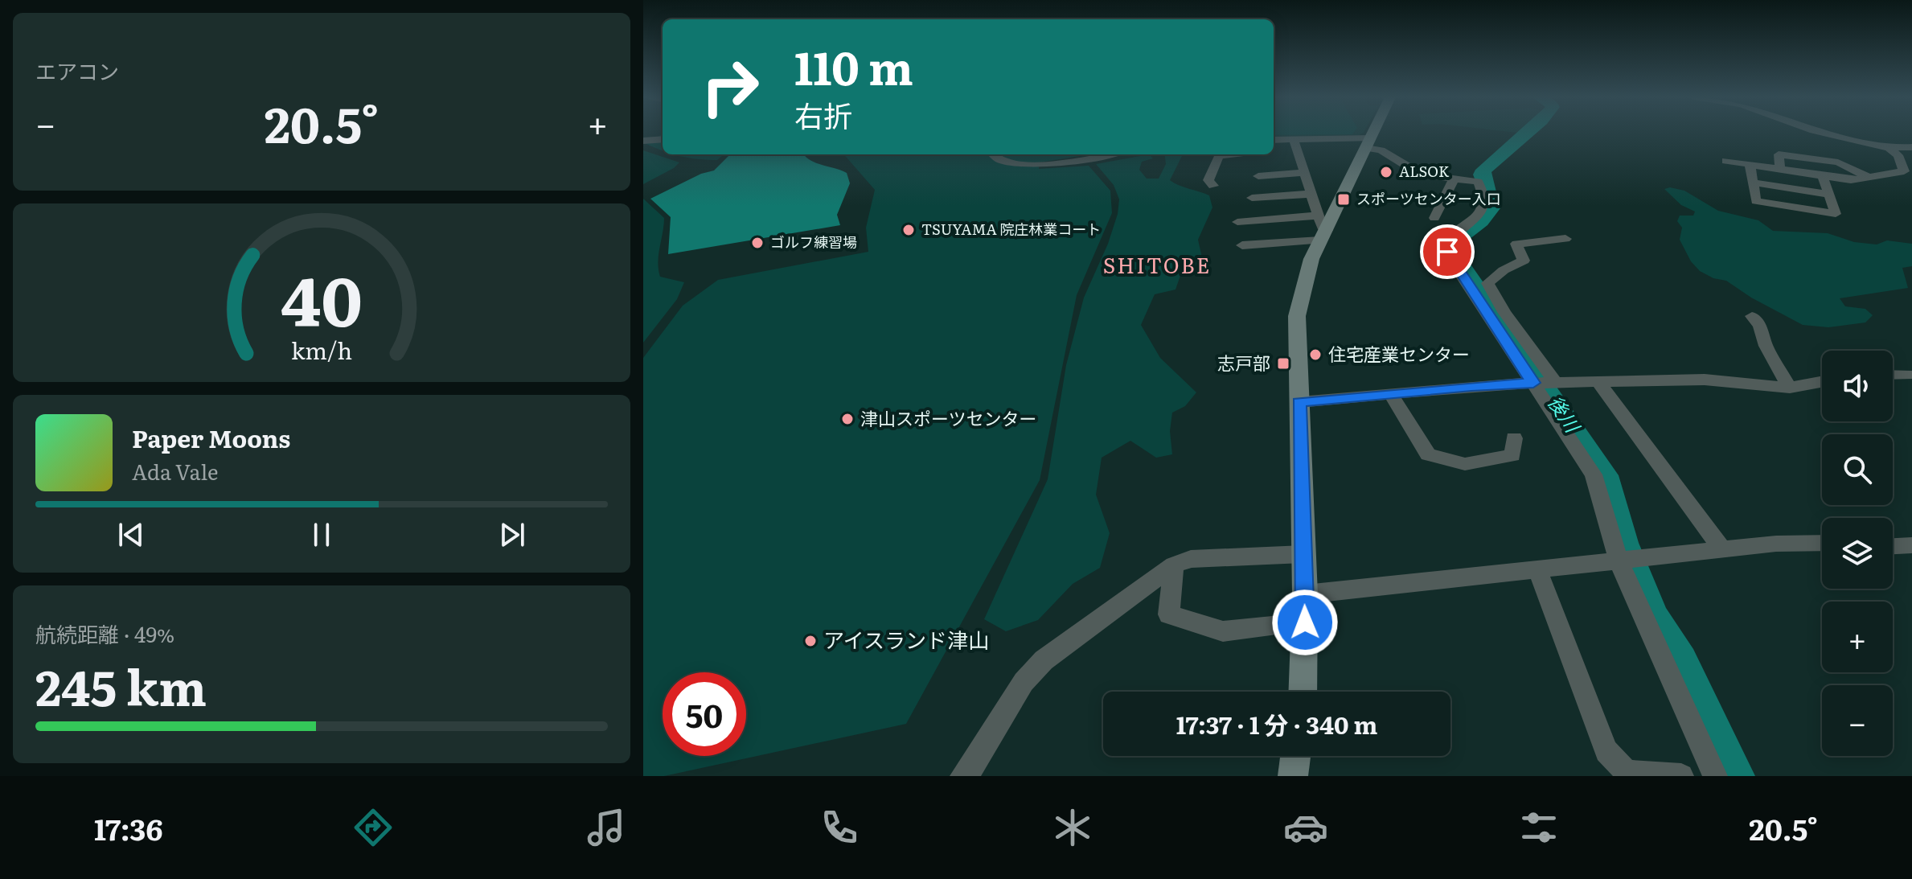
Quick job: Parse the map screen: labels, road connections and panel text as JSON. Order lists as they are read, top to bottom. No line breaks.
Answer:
{"districts":["SHITOBE"],"water":["後川"],"places":{"other":["ALSOK","TSUYAMA 院庄林業コート","ゴルフ練習場","住宅産業センター","津山スポーツセンター","アイスランド津山"],"transit":["スポーツセンター入口","志戸部"]},"page":{"tile":["エアコン",["航続距離 · 49%","245 km"]],"turn":["110 m","右折"],"heat":["−","20.5°","+"],"map_buttons":["+","−"],"song":["Paper Moons","Ada Vale"],"limit":"50","trip":"17:37 · 1 分 · 340 m","tabs":["17:36","20.5°"],"gauge":["40","km/h"]}}
